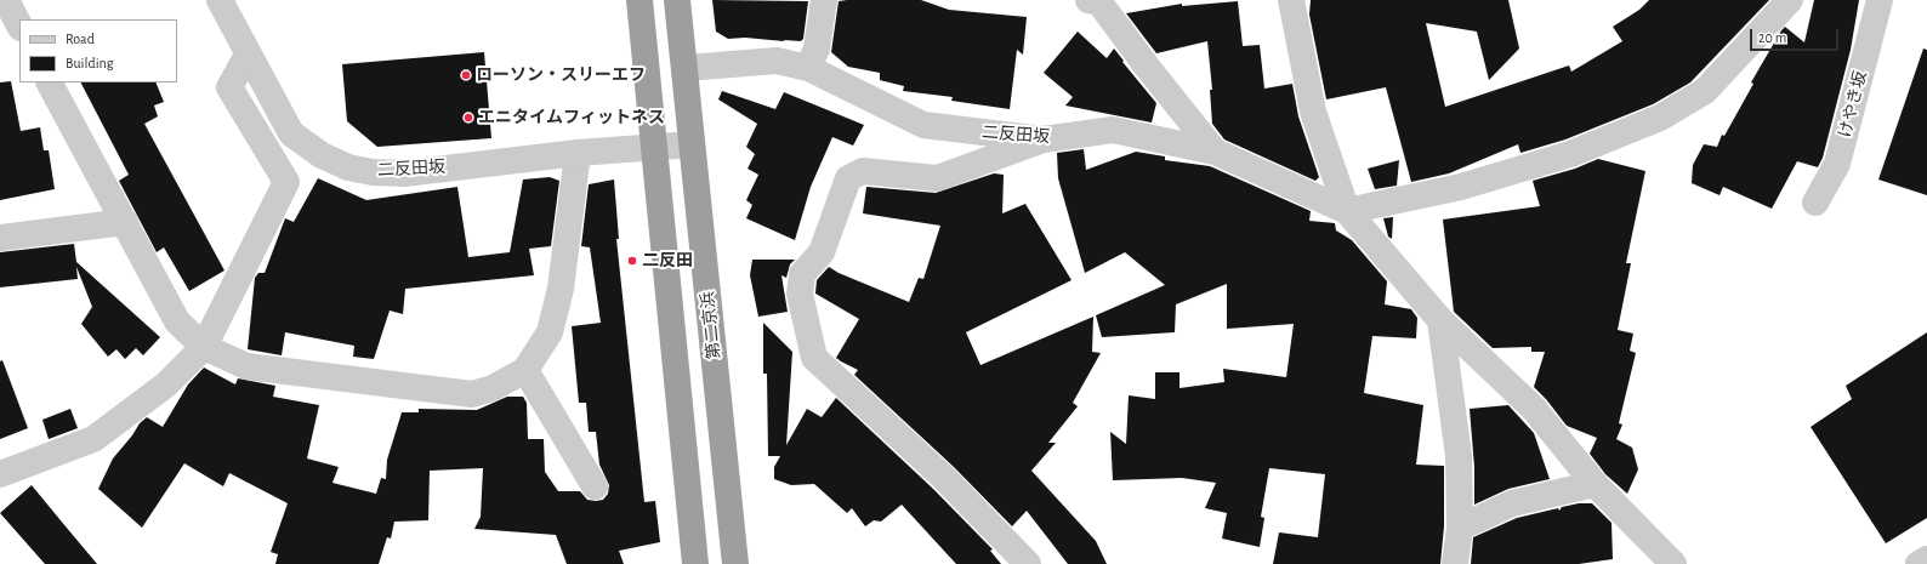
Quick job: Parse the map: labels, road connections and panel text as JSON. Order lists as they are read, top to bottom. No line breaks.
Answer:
{"streets":{"highway":["第二京浜"],"street":["けやき坂","二反田坂"]},"crossings":[["二反田坂","第二京浜"]],"places":["ローソン・スリーエフ","エニタイムフィットネス","二反田"],"legend":["Road","Building"],"scale_bar":"20 m"}
